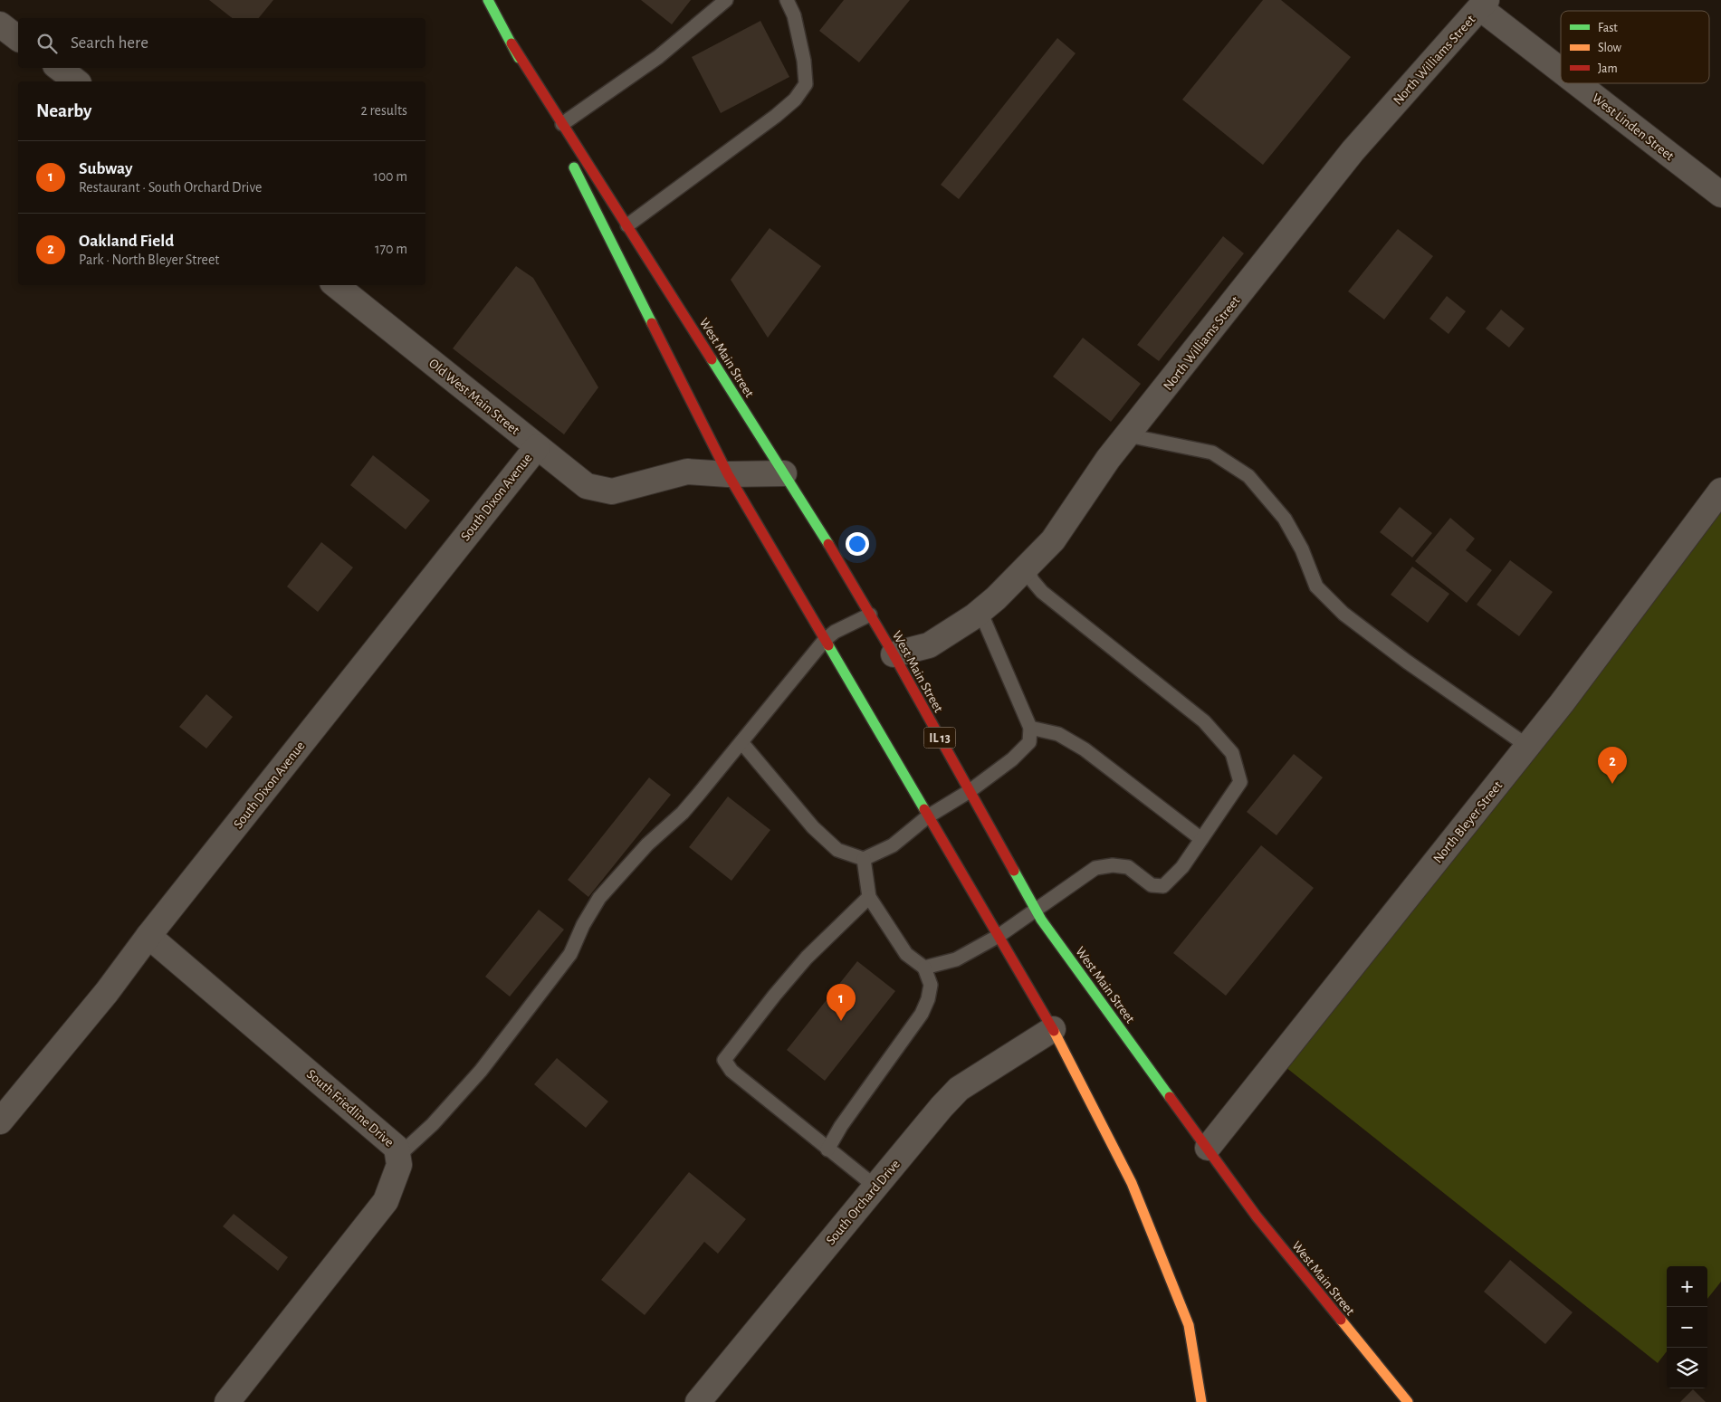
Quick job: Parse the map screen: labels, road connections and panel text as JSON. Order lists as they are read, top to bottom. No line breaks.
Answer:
{"streets":{"highway":["West Main Street","IL 13"],"street":["North Williams Street","West Linden Street","Old West Main Street","South Dixon Avenue","North Bleyer Street","South Friedline Drive","South Orchard Drive"]},"crossings":[["North Williams Street","West Linden Street"],["North Williams Street","West Main Street"],["West Main Street","Old West Main Street"],["West Main Street","North Bleyer Street"],["Old West Main Street","South Dixon Avenue"],["South Dixon Avenue","South Friedline Drive"]],"legend":["Fast","Slow","Jam"],"page":{"search":"Search here","heading":["Nearby","2 results"],"list":[{"mark":"1","name":"Subway","note":"Restaurant · South Orchard Drive","value":"100 m"},{"mark":"2","name":"Oakland Field","note":"Park · North Bleyer Street","value":"170 m"}],"pins":["2","1"],"map_buttons":["+","−"]}}
